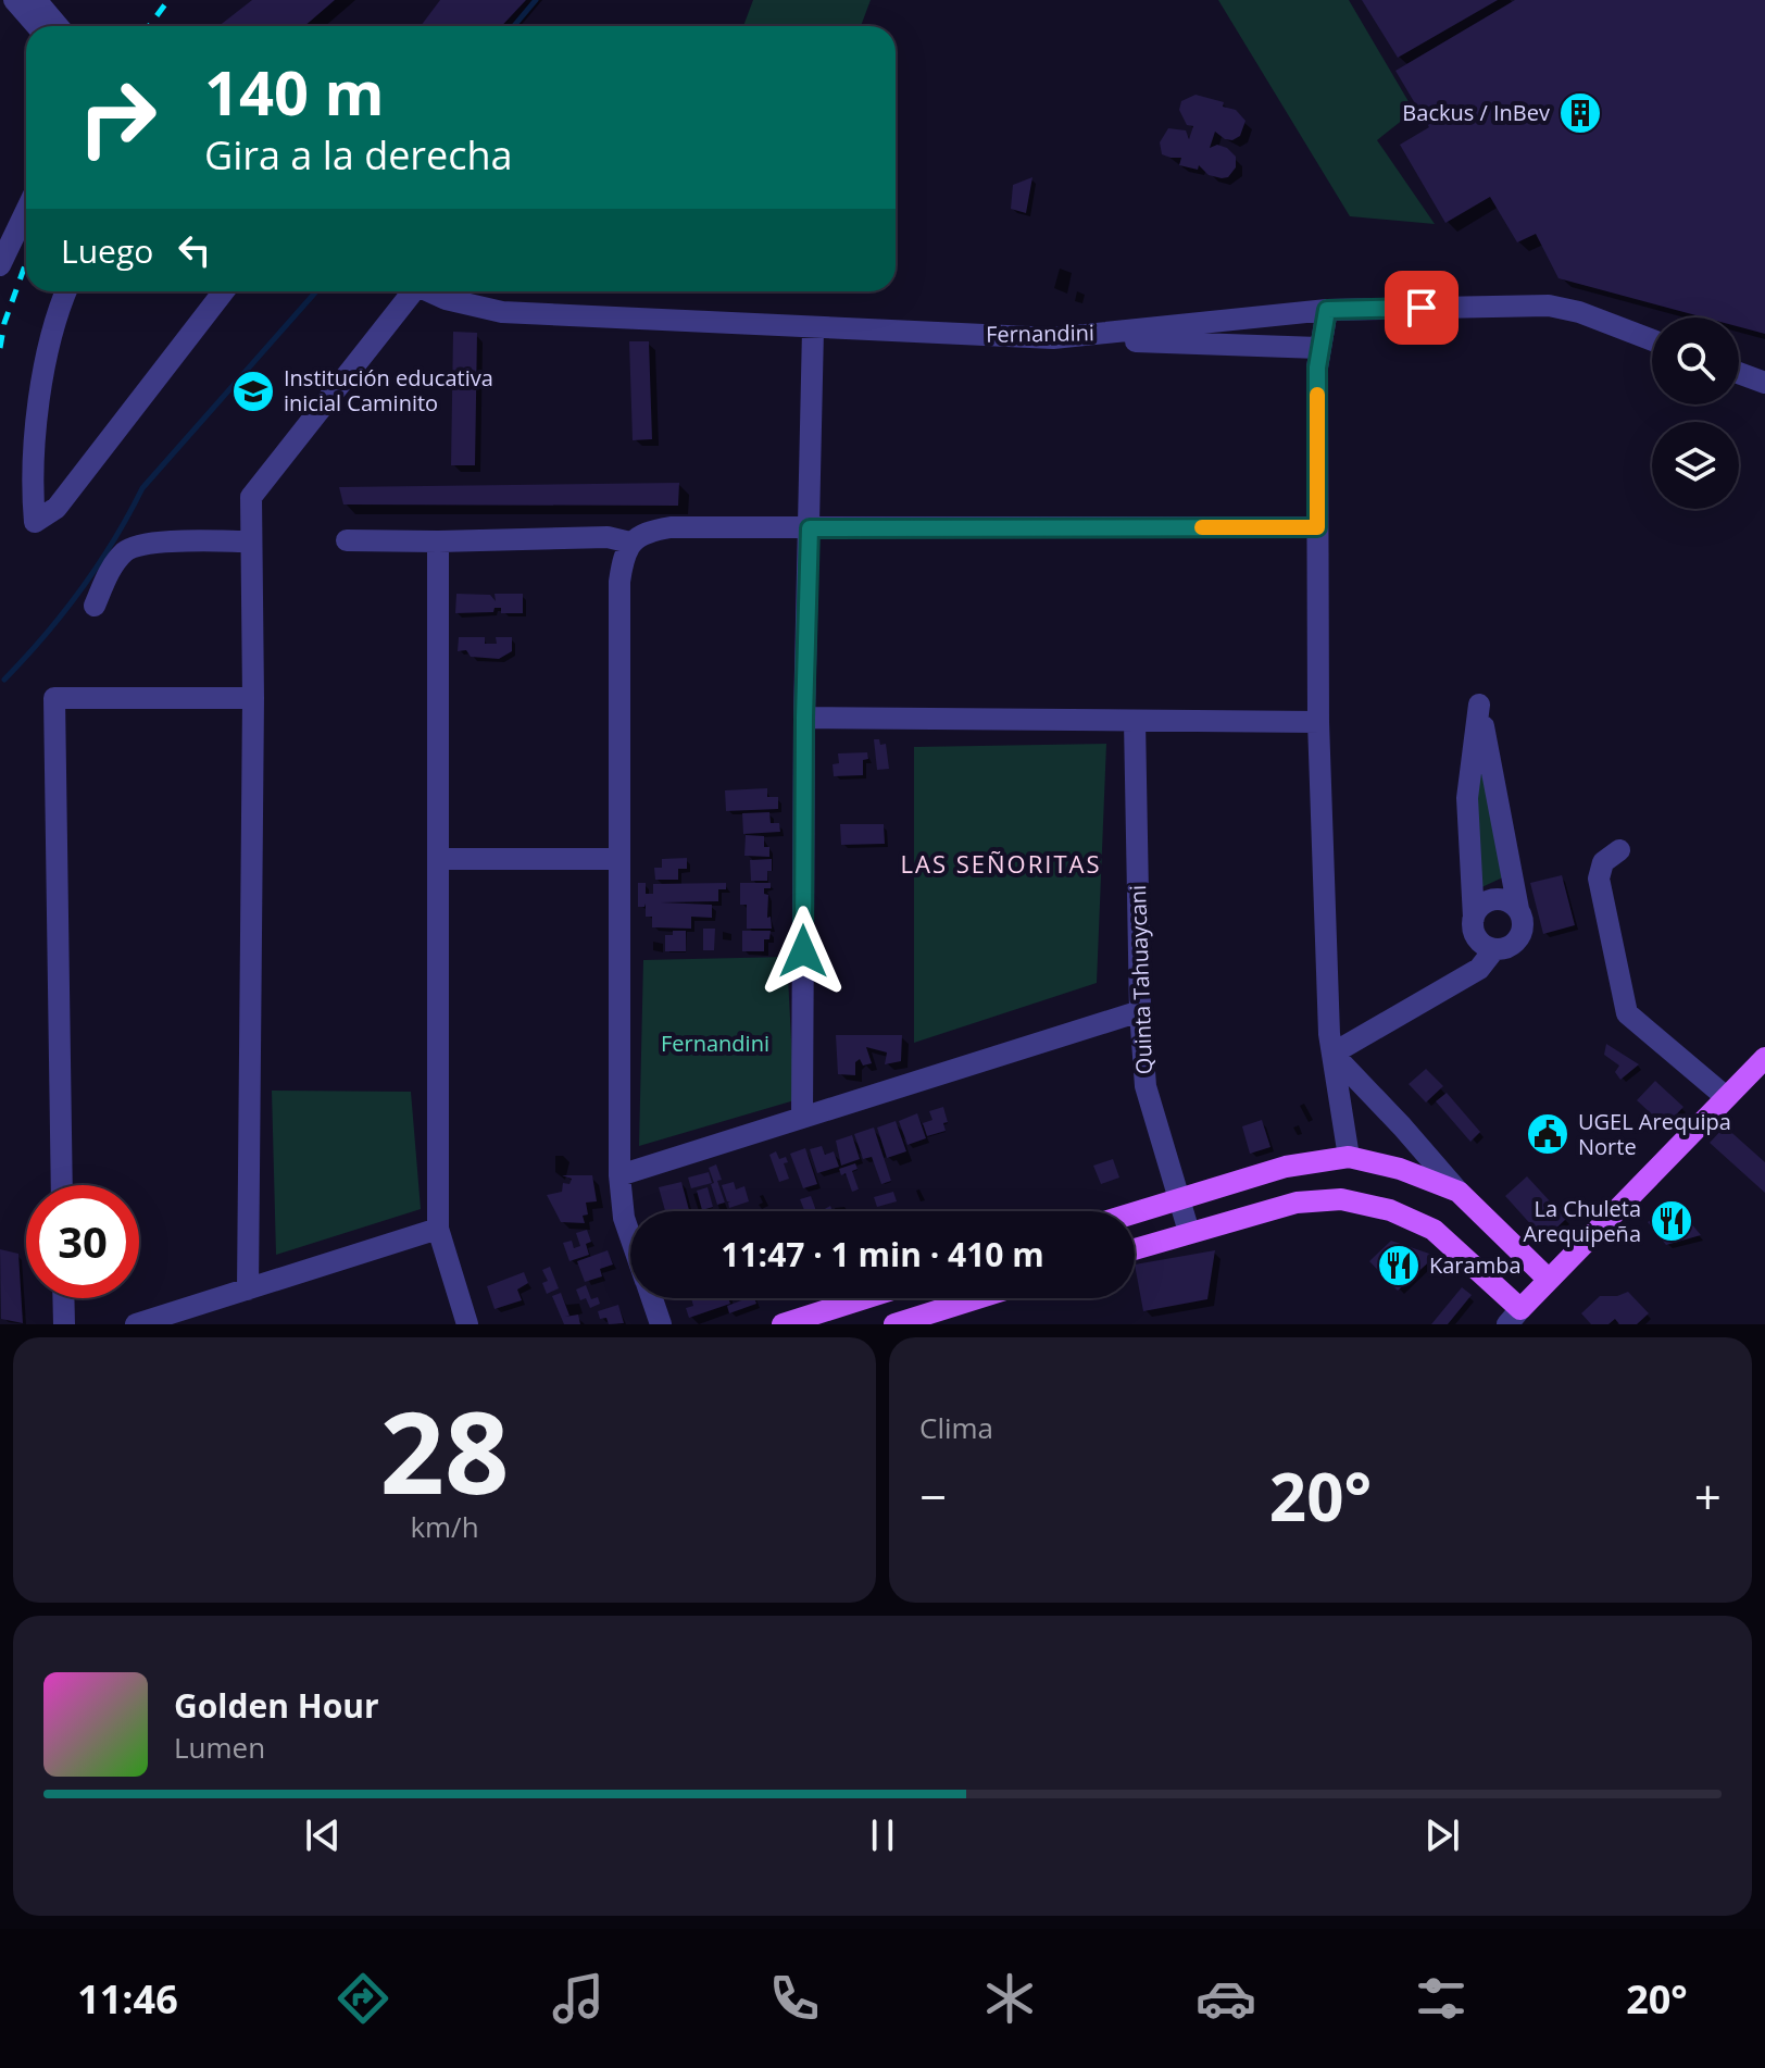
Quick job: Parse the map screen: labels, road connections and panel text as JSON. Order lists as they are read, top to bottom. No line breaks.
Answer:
{"streets":{"street":["Fernandini","Quinta Tahuaycani"]},"districts":["LAS SEÑORITAS"],"parks":["Fernandini"],"places":{"building":["Backus / InBev"],"school or university":["Institución educativa inicial Caminito"],"public building":["UGEL Arequipa Norte"],"restaurant":["La Chuleta Arequipeña","Karamba"]},"page":{"turn":["140 m","Gira a la derecha"],"then":"Luego","limit":"30","trip":"11:47 · 1 min · 410 m","tile":[["28","km/h"],"Clima"],"heat":["−","20°","+"],"song":["Golden Hour","Lumen"],"tabs":["11:46","20°"]}}
